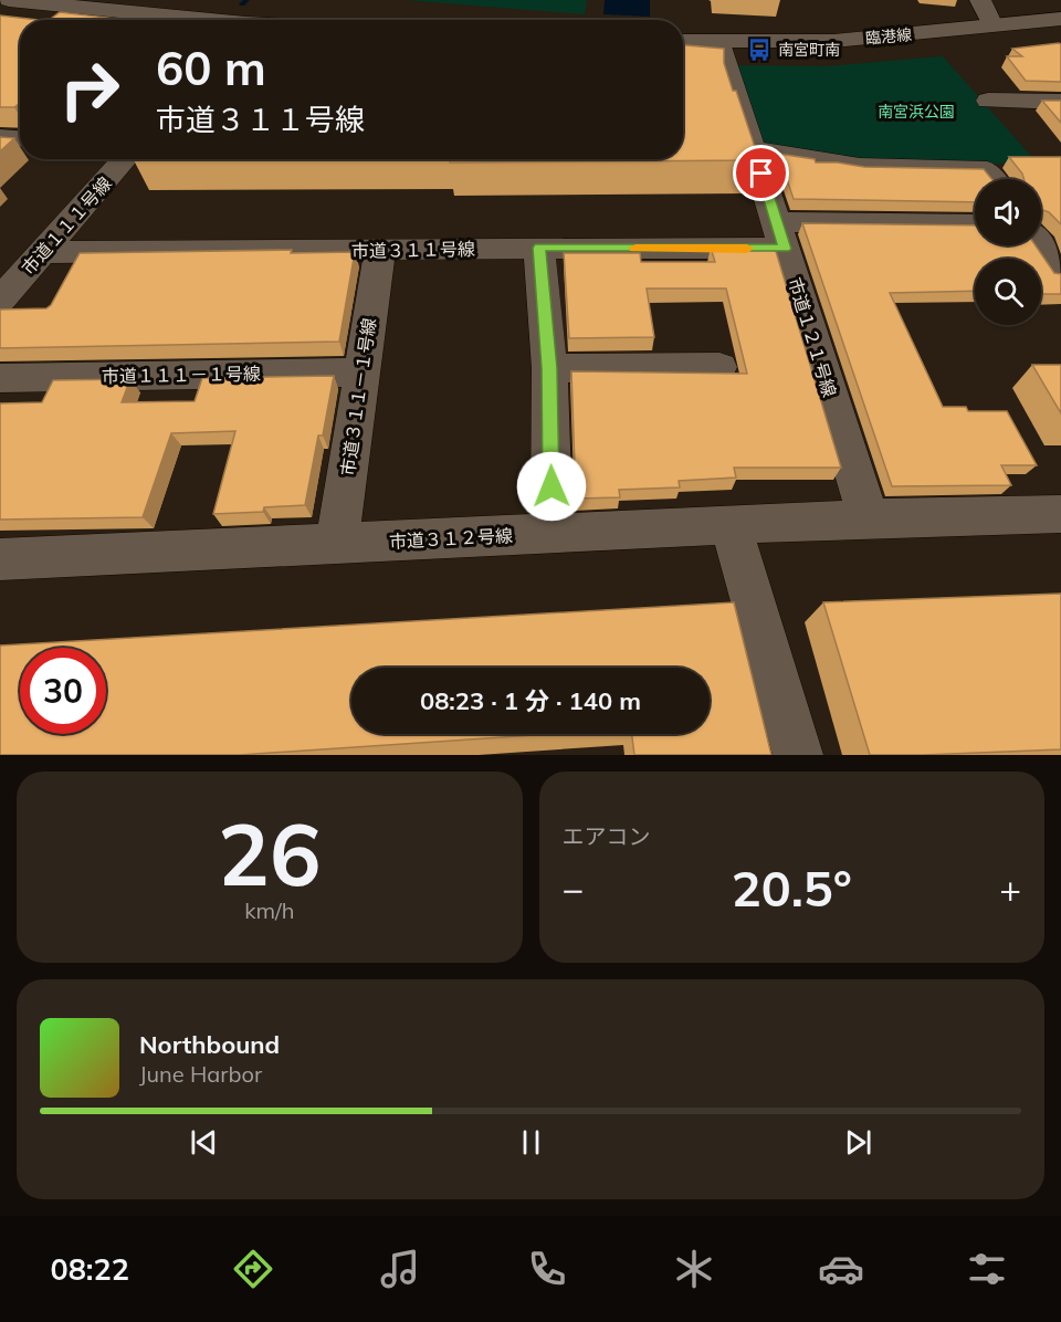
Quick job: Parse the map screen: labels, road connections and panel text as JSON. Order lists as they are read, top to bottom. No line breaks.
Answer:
{"streets":{"street":["臨港線","市道１１１号線","市道３１１号線","市道１２１号線","市道１１１－１号線","市道３１１－１号線","市道３１２号線"]},"crossings":[["臨港線","市道１２１号線"],["市道１１１号線","市道３１１号線"],["市道３１１号線","市道１２１号線"],["市道３１１号線","市道３１１－１号線"],["市道１２１号線","市道３１２号線"],["市道１１１－１号線","市道３１１－１号線"],["市道３１１－１号線","市道３１２号線"]],"parks":["南宮浜公園"],"places":{"bus stop":["南宮町南"]},"page":{"turn":["60 m","市道３１１号線"],"limit":"30","trip":"08:23 · 1 分 · 140 m","tile":[["26","km/h"],"エアコン"],"heat":["−","20.5°","+"],"song":["Northbound","June Harbor"],"tabs":"08:22"}}
